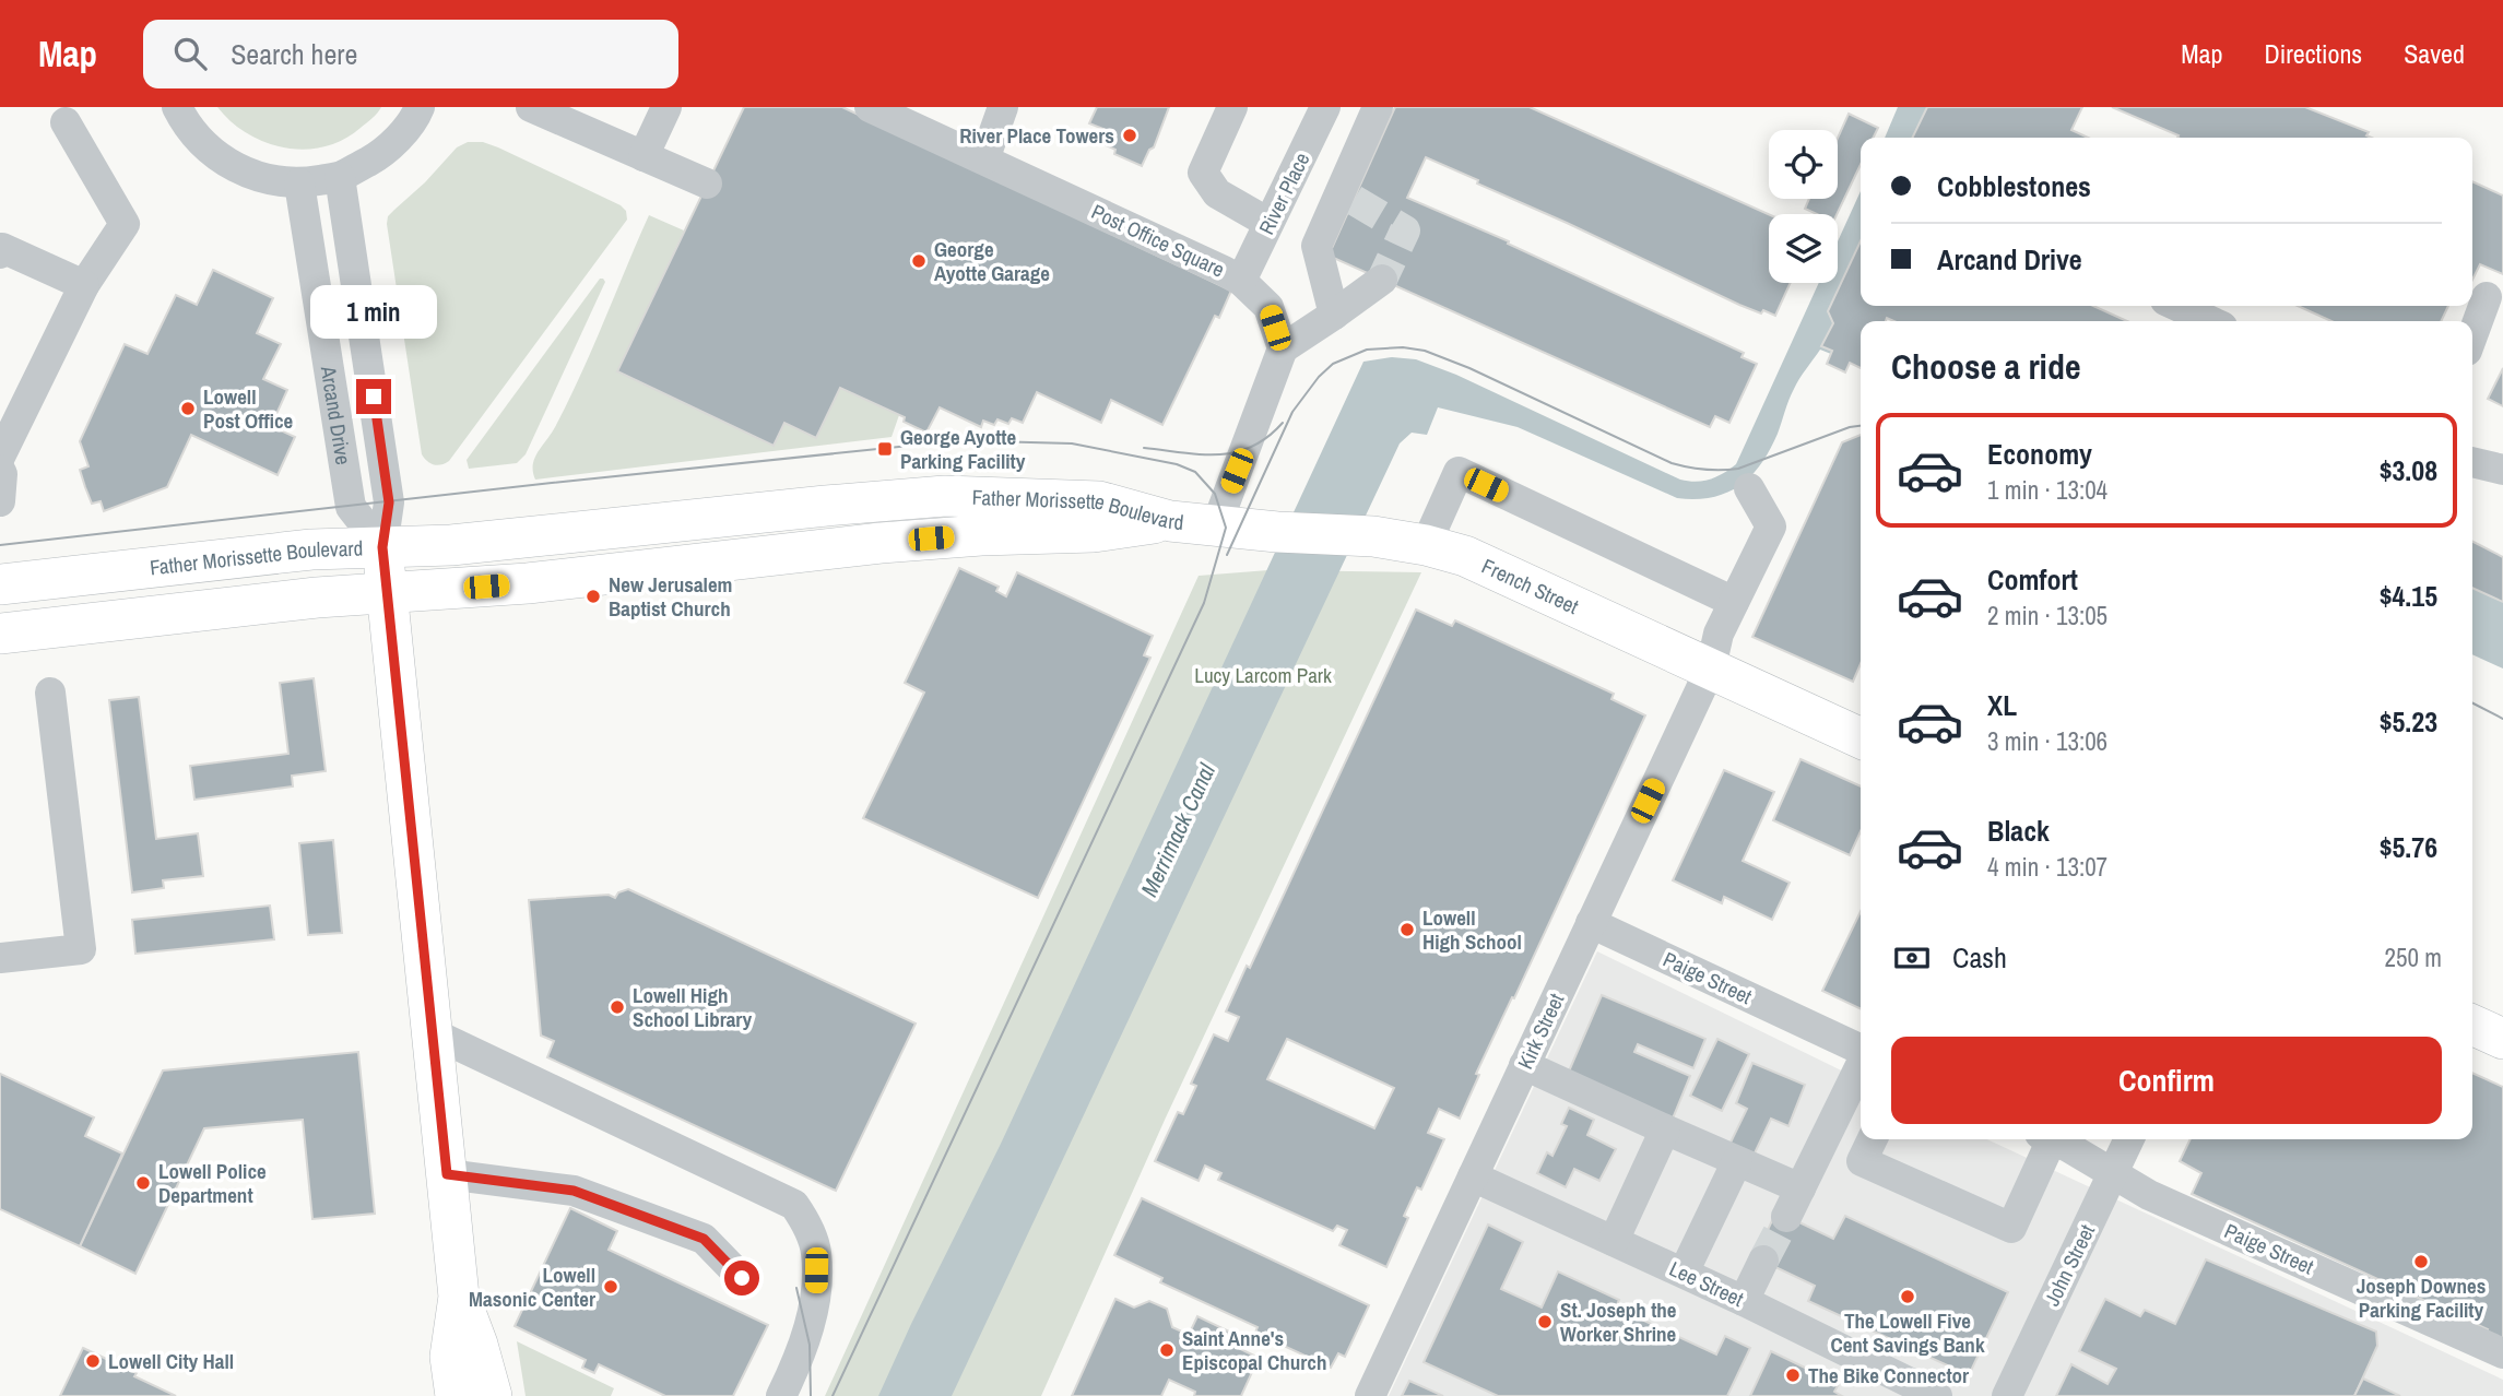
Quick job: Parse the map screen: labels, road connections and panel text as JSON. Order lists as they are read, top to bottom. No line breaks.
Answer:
{"streets":{"main road":["Arcand Drive","Father Morissette Boulevard","French Street"],"street":["River Place","Post Office Square","Paige Street","Kirk Street","John Street","Lee Street"]},"crossings":[["River Place","Post Office Square"],["Arcand Drive","Father Morissette Boulevard"],["Father Morissette Boulevard","French Street"],["French Street","Kirk Street"],["Paige Street","Kirk Street"],["Paige Street","John Street"],["Kirk Street","Lee Street"]],"water":["Merrimack Canal"],"parks":["Lucy Larcom Park"],"places":{"other":["River Place Towers","George Ayotte Garage","Lowell Post Office","New Jerusalem Baptist Church","Lowell High School","Lowell High School Library","Lowell Police Department","Joseph Downes Parking Facility","Lowell Masonic Center","The Lowell Five Cent Savings Bank","St. Joseph the Worker Shrine","Saint Anne's Episcopal Church","Lowell City Hall","The Bike Connector"],"transit":["George Ayotte Parking Facility"]},"page":{"header":"Map","search":"Search here","nav":["Map","Directions","Saved"],"banner":["Cobblestones","Arcand Drive"],"bubble":"1 min","heading":"Choose a ride","list":[{"name":"Economy","note":"1 min · 13:04","value":"$3.08"},{"name":"Comfort","note":"2 min · 13:05","value":"$4.15"},{"name":"XL","note":"3 min · 13:06","value":"$5.23"},{"name":"Black","note":"4 min · 13:07","value":"$5.76"}],"pay":["Cash","250 m"],"buttons":"Confirm"}}
